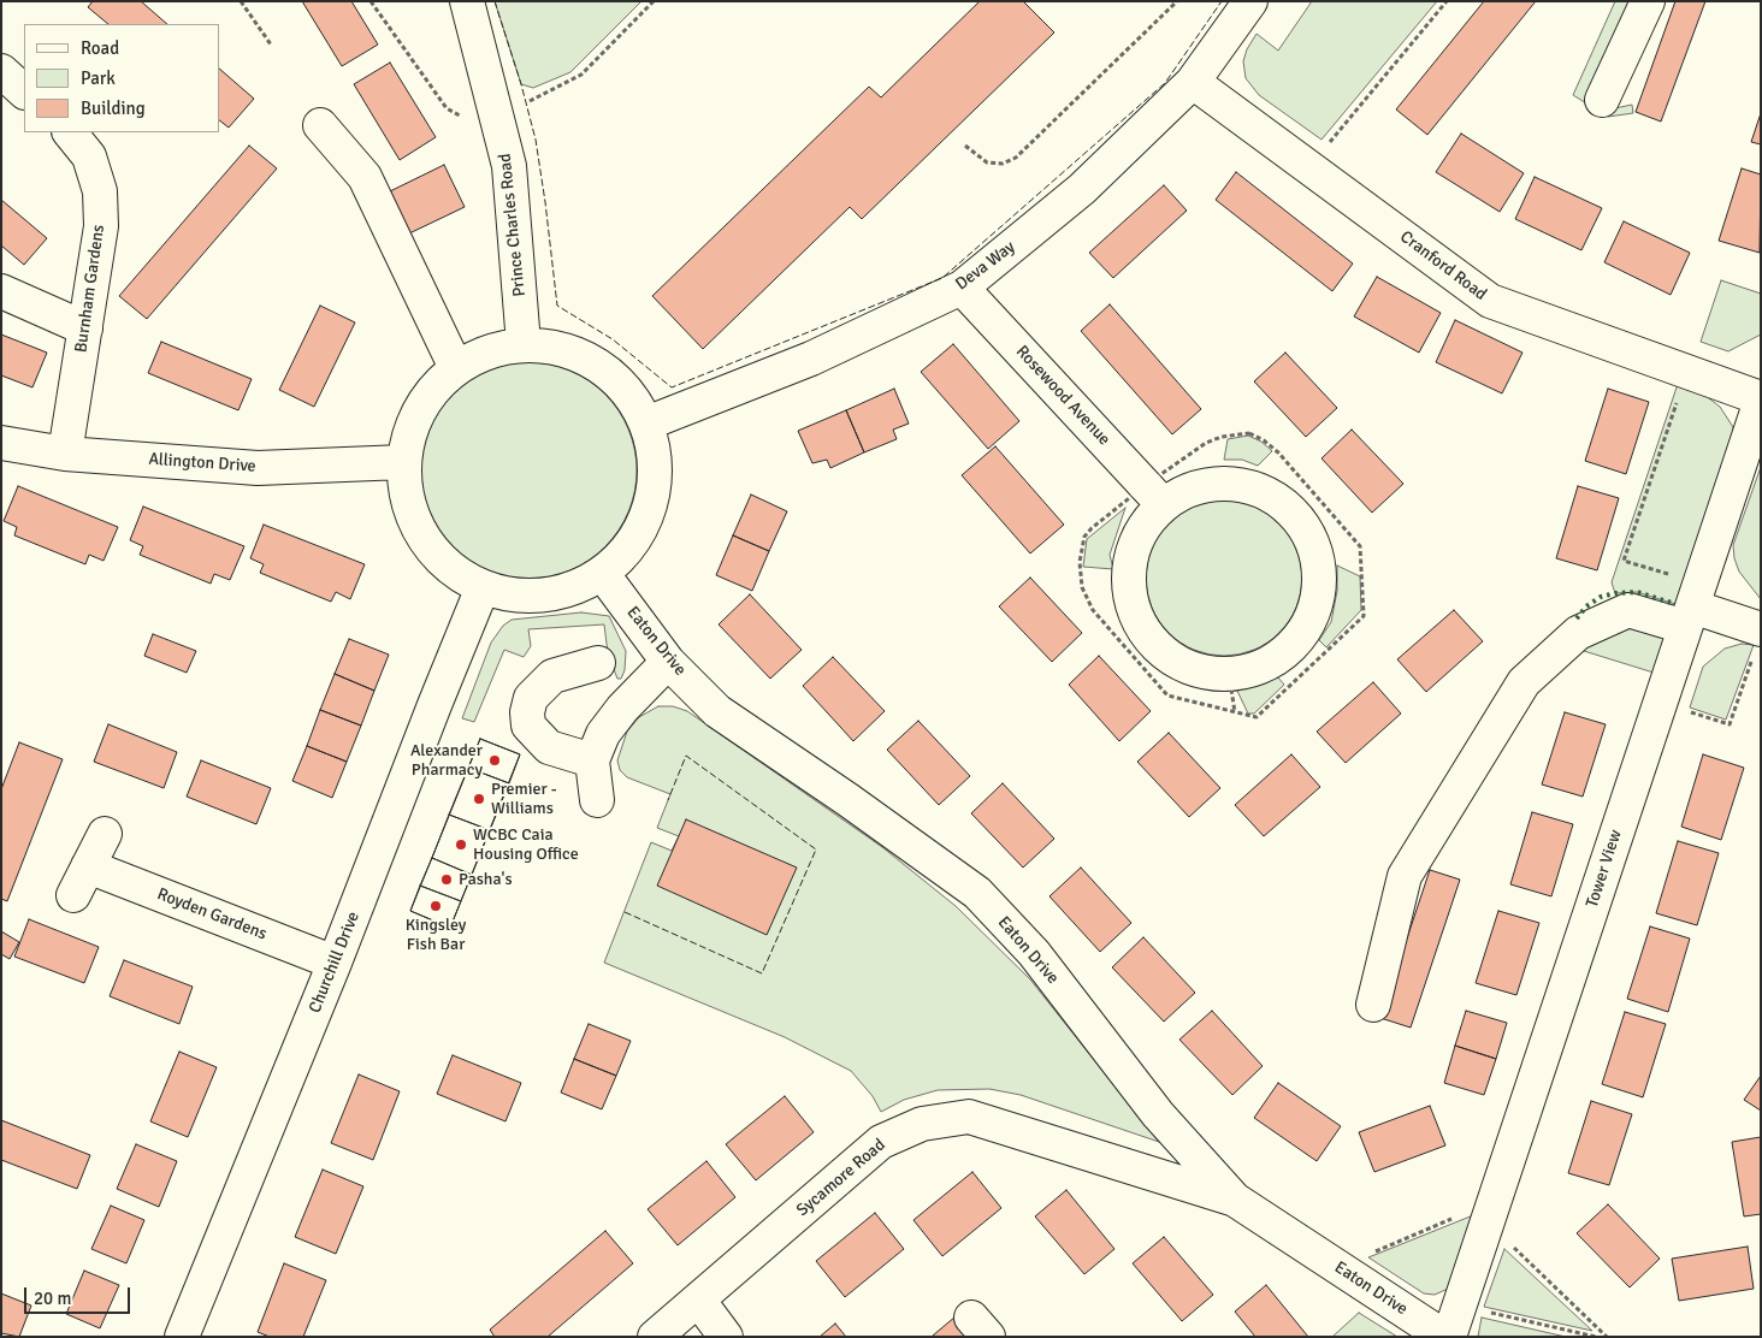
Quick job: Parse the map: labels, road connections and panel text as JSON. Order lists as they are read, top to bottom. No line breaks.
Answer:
{"streets":{"street":["Prince Charles Road","Deva Way","Cranford Road","Burnham Gardens","Rosewood Avenue","Allington Drive","Eaton Drive","Tower View","Royden Gardens","Churchill Drive","Sycamore Road"]},"crossings":[["Deva Way","Cranford Road"],["Deva Way","Rosewood Avenue"],["Cranford Road","Tower View"],["Burnham Gardens","Allington Drive"],["Eaton Drive","Sycamore Road"],["Royden Gardens","Churchill Drive"]],"places":["Alexander Pharmacy","Premier - Williams","WCBC Caia Housing Office","Pasha's","Kingsley Fish Bar"],"legend":["Road","Park","Building"],"scale_bar":"20 m"}
